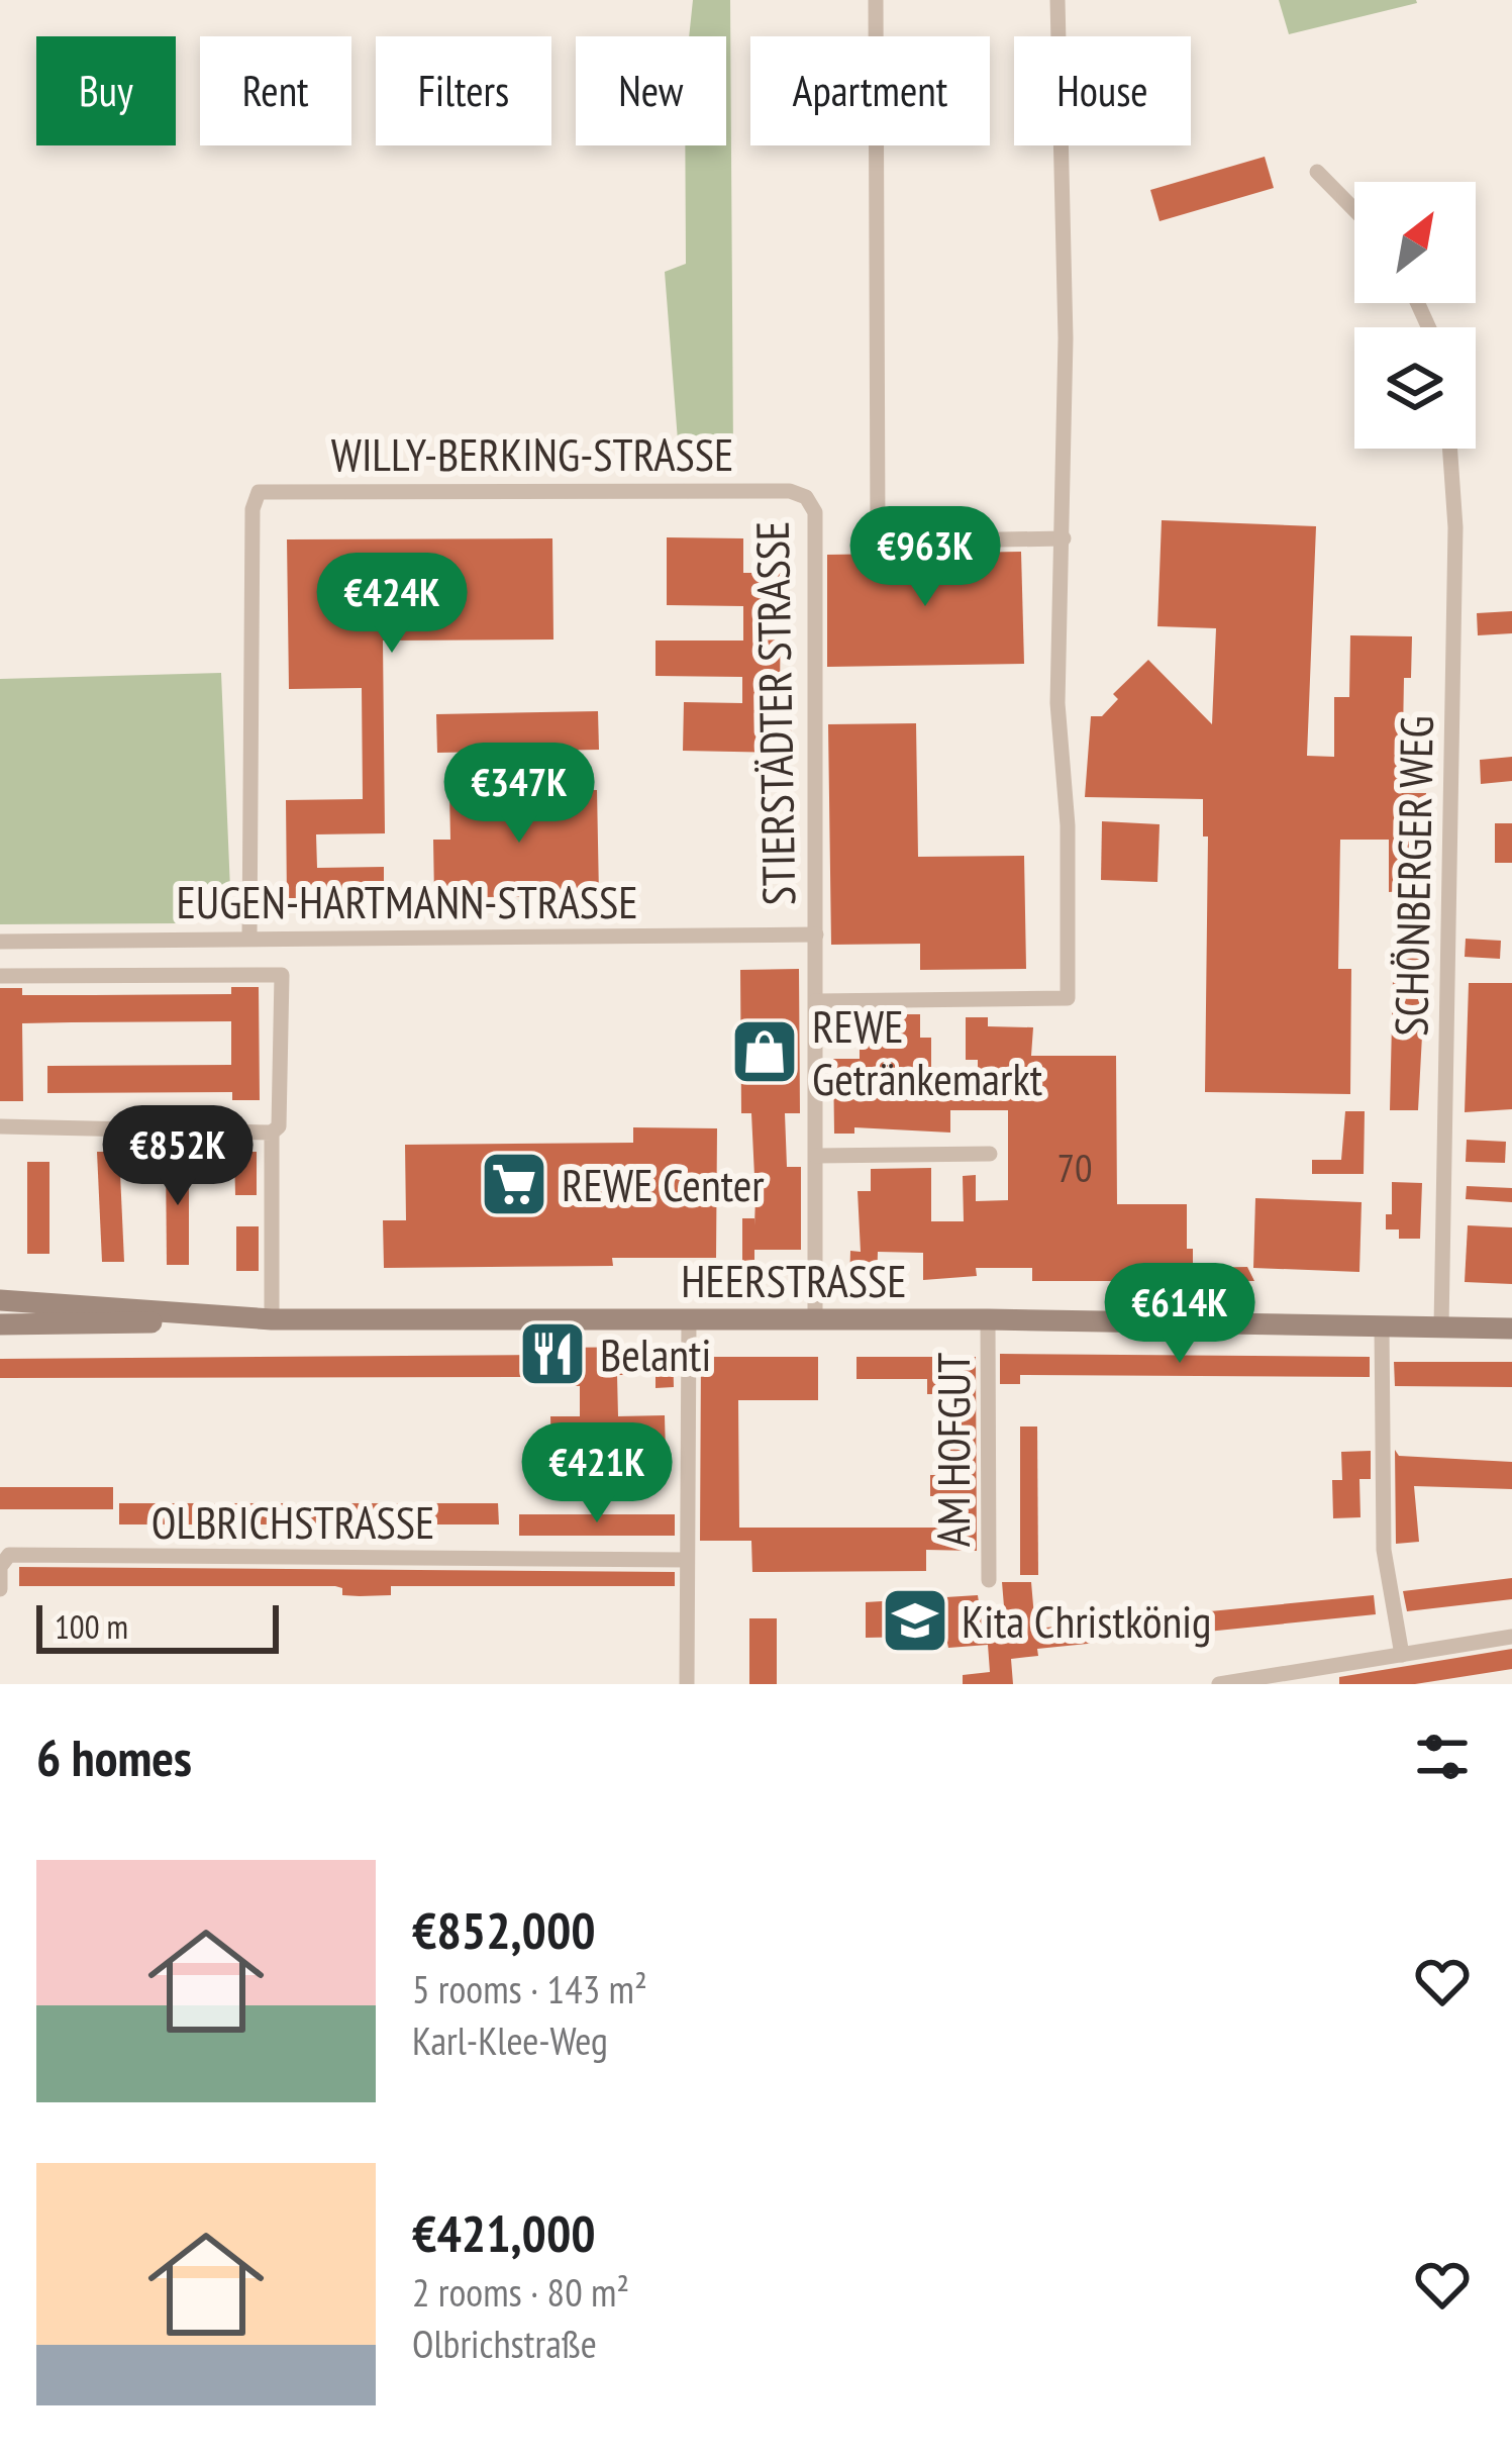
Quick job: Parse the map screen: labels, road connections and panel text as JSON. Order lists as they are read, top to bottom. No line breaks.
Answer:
{"streets":{"main road":["HEERSTRASSE"],"street":["WILLY-BERKING-STRASSE","STIERSTÄDTER STRASSE","SCHÖNBERGER WEG","EUGEN-HARTMANN-STRASSE","AM HOFGUT","OLBRICHSTRASSE"]},"crossings":[["WILLY-BERKING-STRASSE","STIERSTÄDTER STRASSE"],["WILLY-BERKING-STRASSE","EUGEN-HARTMANN-STRASSE"],["STIERSTÄDTER STRASSE","EUGEN-HARTMANN-STRASSE"],["STIERSTÄDTER STRASSE","HEERSTRASSE"],["SCHÖNBERGER WEG","HEERSTRASSE"],["HEERSTRASSE","AM HOFGUT"]],"places":{"shop":["REWE Getränkemarkt"],"supermarket":["REWE Center"],"restaurant":["Belanti"],"school or university":["Kita Christkönig"]},"house_numbers":["70"],"scale_bar":"100 m","north":"top right","page":{"chip":["Buy","Rent","Filters","New","Apartment","House"],"price":["€963K","€424K","€347K","€852K","€614K","€421K"],"scale":"100 m","heading":"6 homes","list":[{"name":"€852,000","note":"5 rooms · 143 m² · Karl-Klee-Weg"},{"name":"€421,000","note":"2 rooms · 80 m² · Olbrichstraße"}]}}
